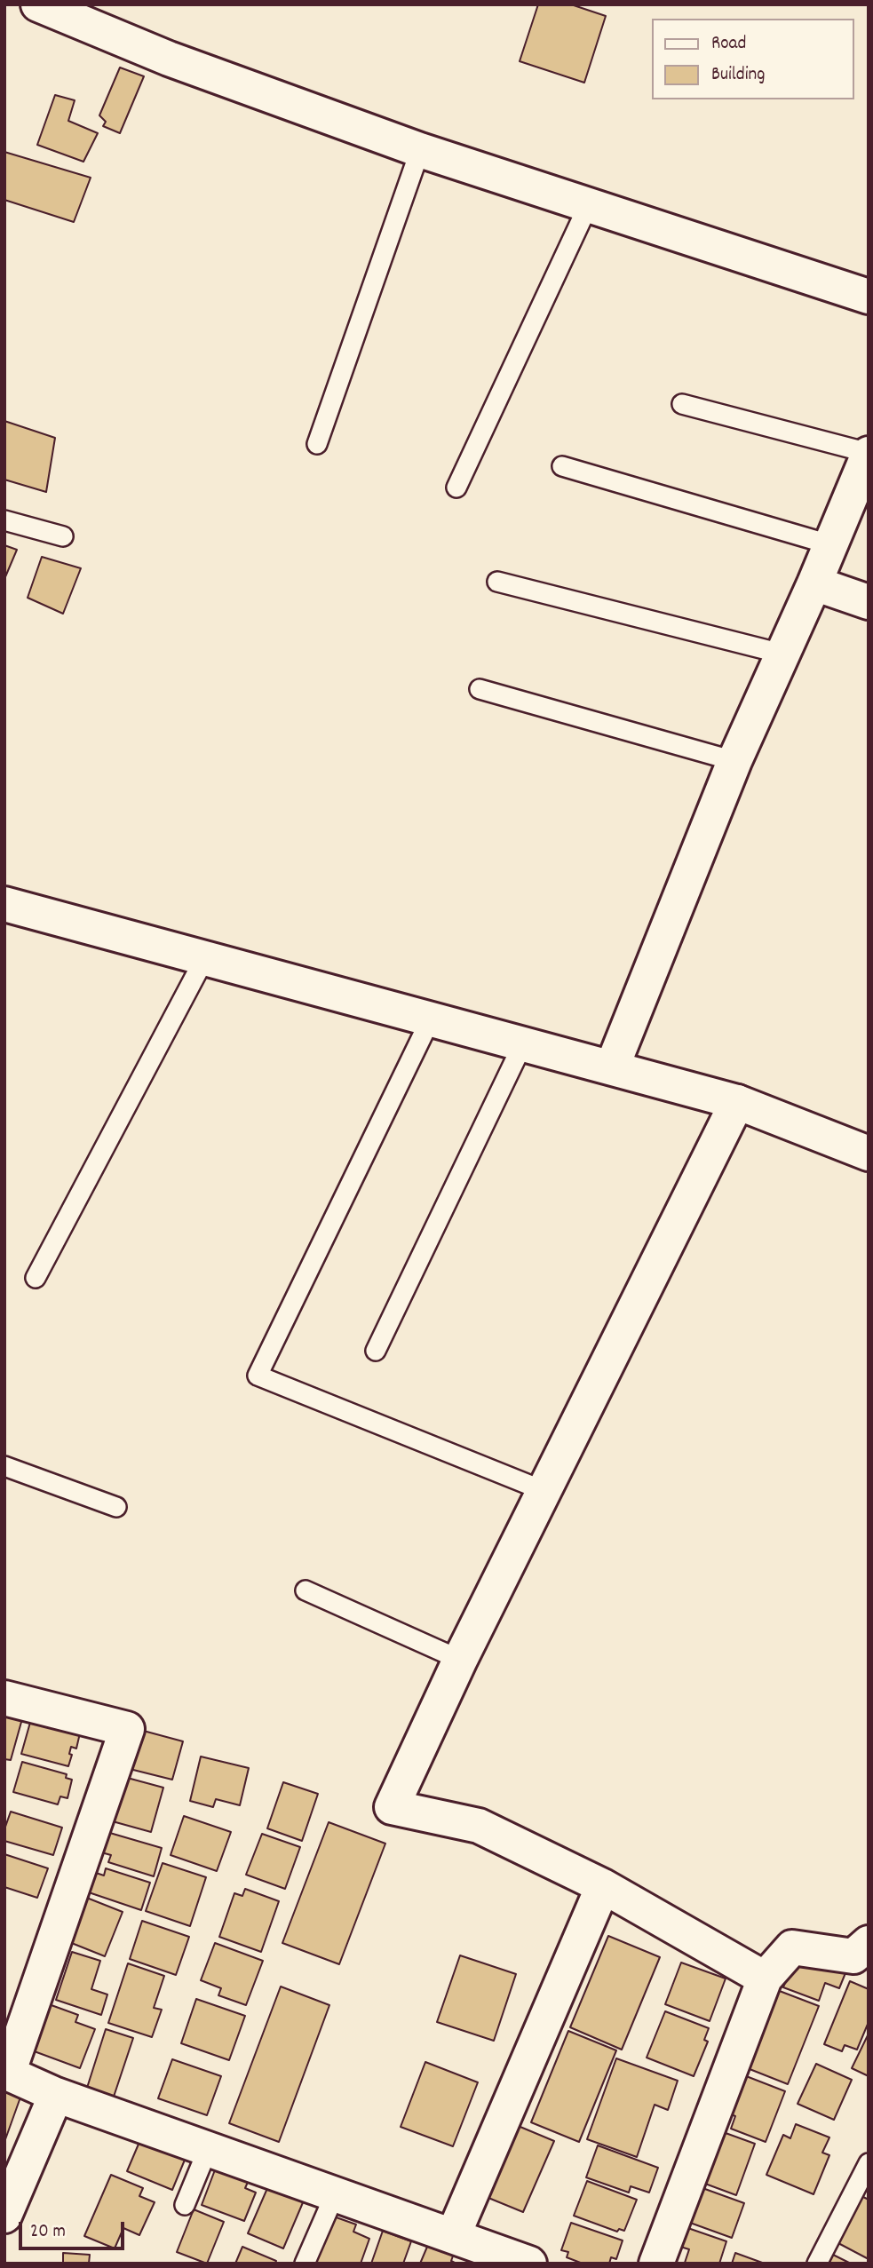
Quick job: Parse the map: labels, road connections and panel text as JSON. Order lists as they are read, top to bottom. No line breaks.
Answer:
{"legend":["Road","Building"],"scale_bar":"20 m"}
